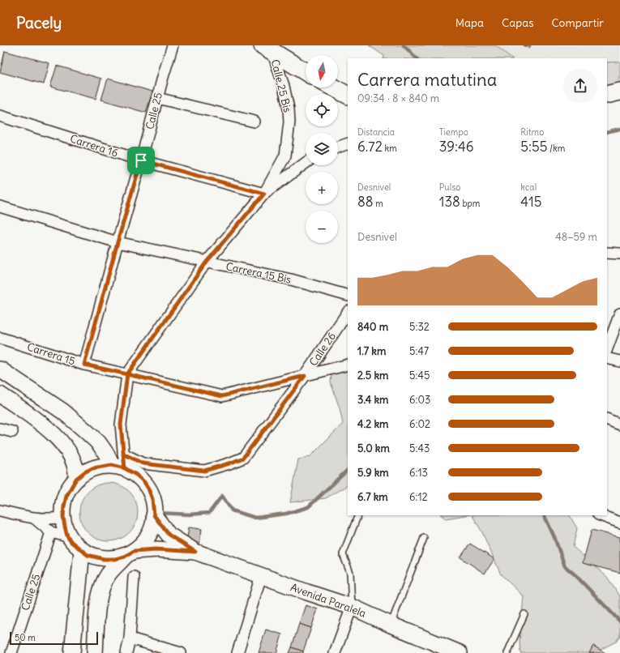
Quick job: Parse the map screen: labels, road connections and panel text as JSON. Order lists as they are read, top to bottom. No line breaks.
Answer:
{"streets":{"main road":["Avenida Paralela"],"street":["Calle 25 Bis","Calle 25","Carrera 16","Carrera 15 Bis","Calle 26","Carrera 15"]},"crossings":[["Calle 25 Bis","Carrera 16"],["Calle 25 Bis","Carrera 15 Bis"],["Calle 25 Bis","Calle 26"],["Calle 25 Bis","Carrera 15"],["Calle 25 Bis","Avenida Paralela"],["Calle 25","Carrera 16"],["Calle 25","Carrera 15 Bis"],["Calle 25","Carrera 15"],["Calle 26","Carrera 15"],["Calle 26","Avenida Paralela"]],"scale_bar":"50 m","north":"bottom","page":{"header":"Pacely","nav":["Mapa","Capas","Compartir"],"map_buttons":["+","−"],"heading":["Carrera matutina","09:34 · 8 × 840 m"],"stats":[["Distancia","6.72 km"],["Tiempo","39:46"],["Ritmo","5:55 /km"],["Desnivel","88 m"],["Pulso","138 bpm"],["kcal","415"]],"chart":["Desnivel","48–59 m"],"list":[{"name":"840 m","note":"5:32"},{"name":"1.7 km","note":"5:47"},{"name":"2.5 km","note":"5:45"},{"name":"3.4 km","note":"6:03"},{"name":"4.2 km","note":"6:02"},{"name":"5.0 km","note":"5:43"},{"name":"5.9 km","note":"6:13"},{"name":"6.7 km","note":"6:12"}],"scale":"50 m"}}
